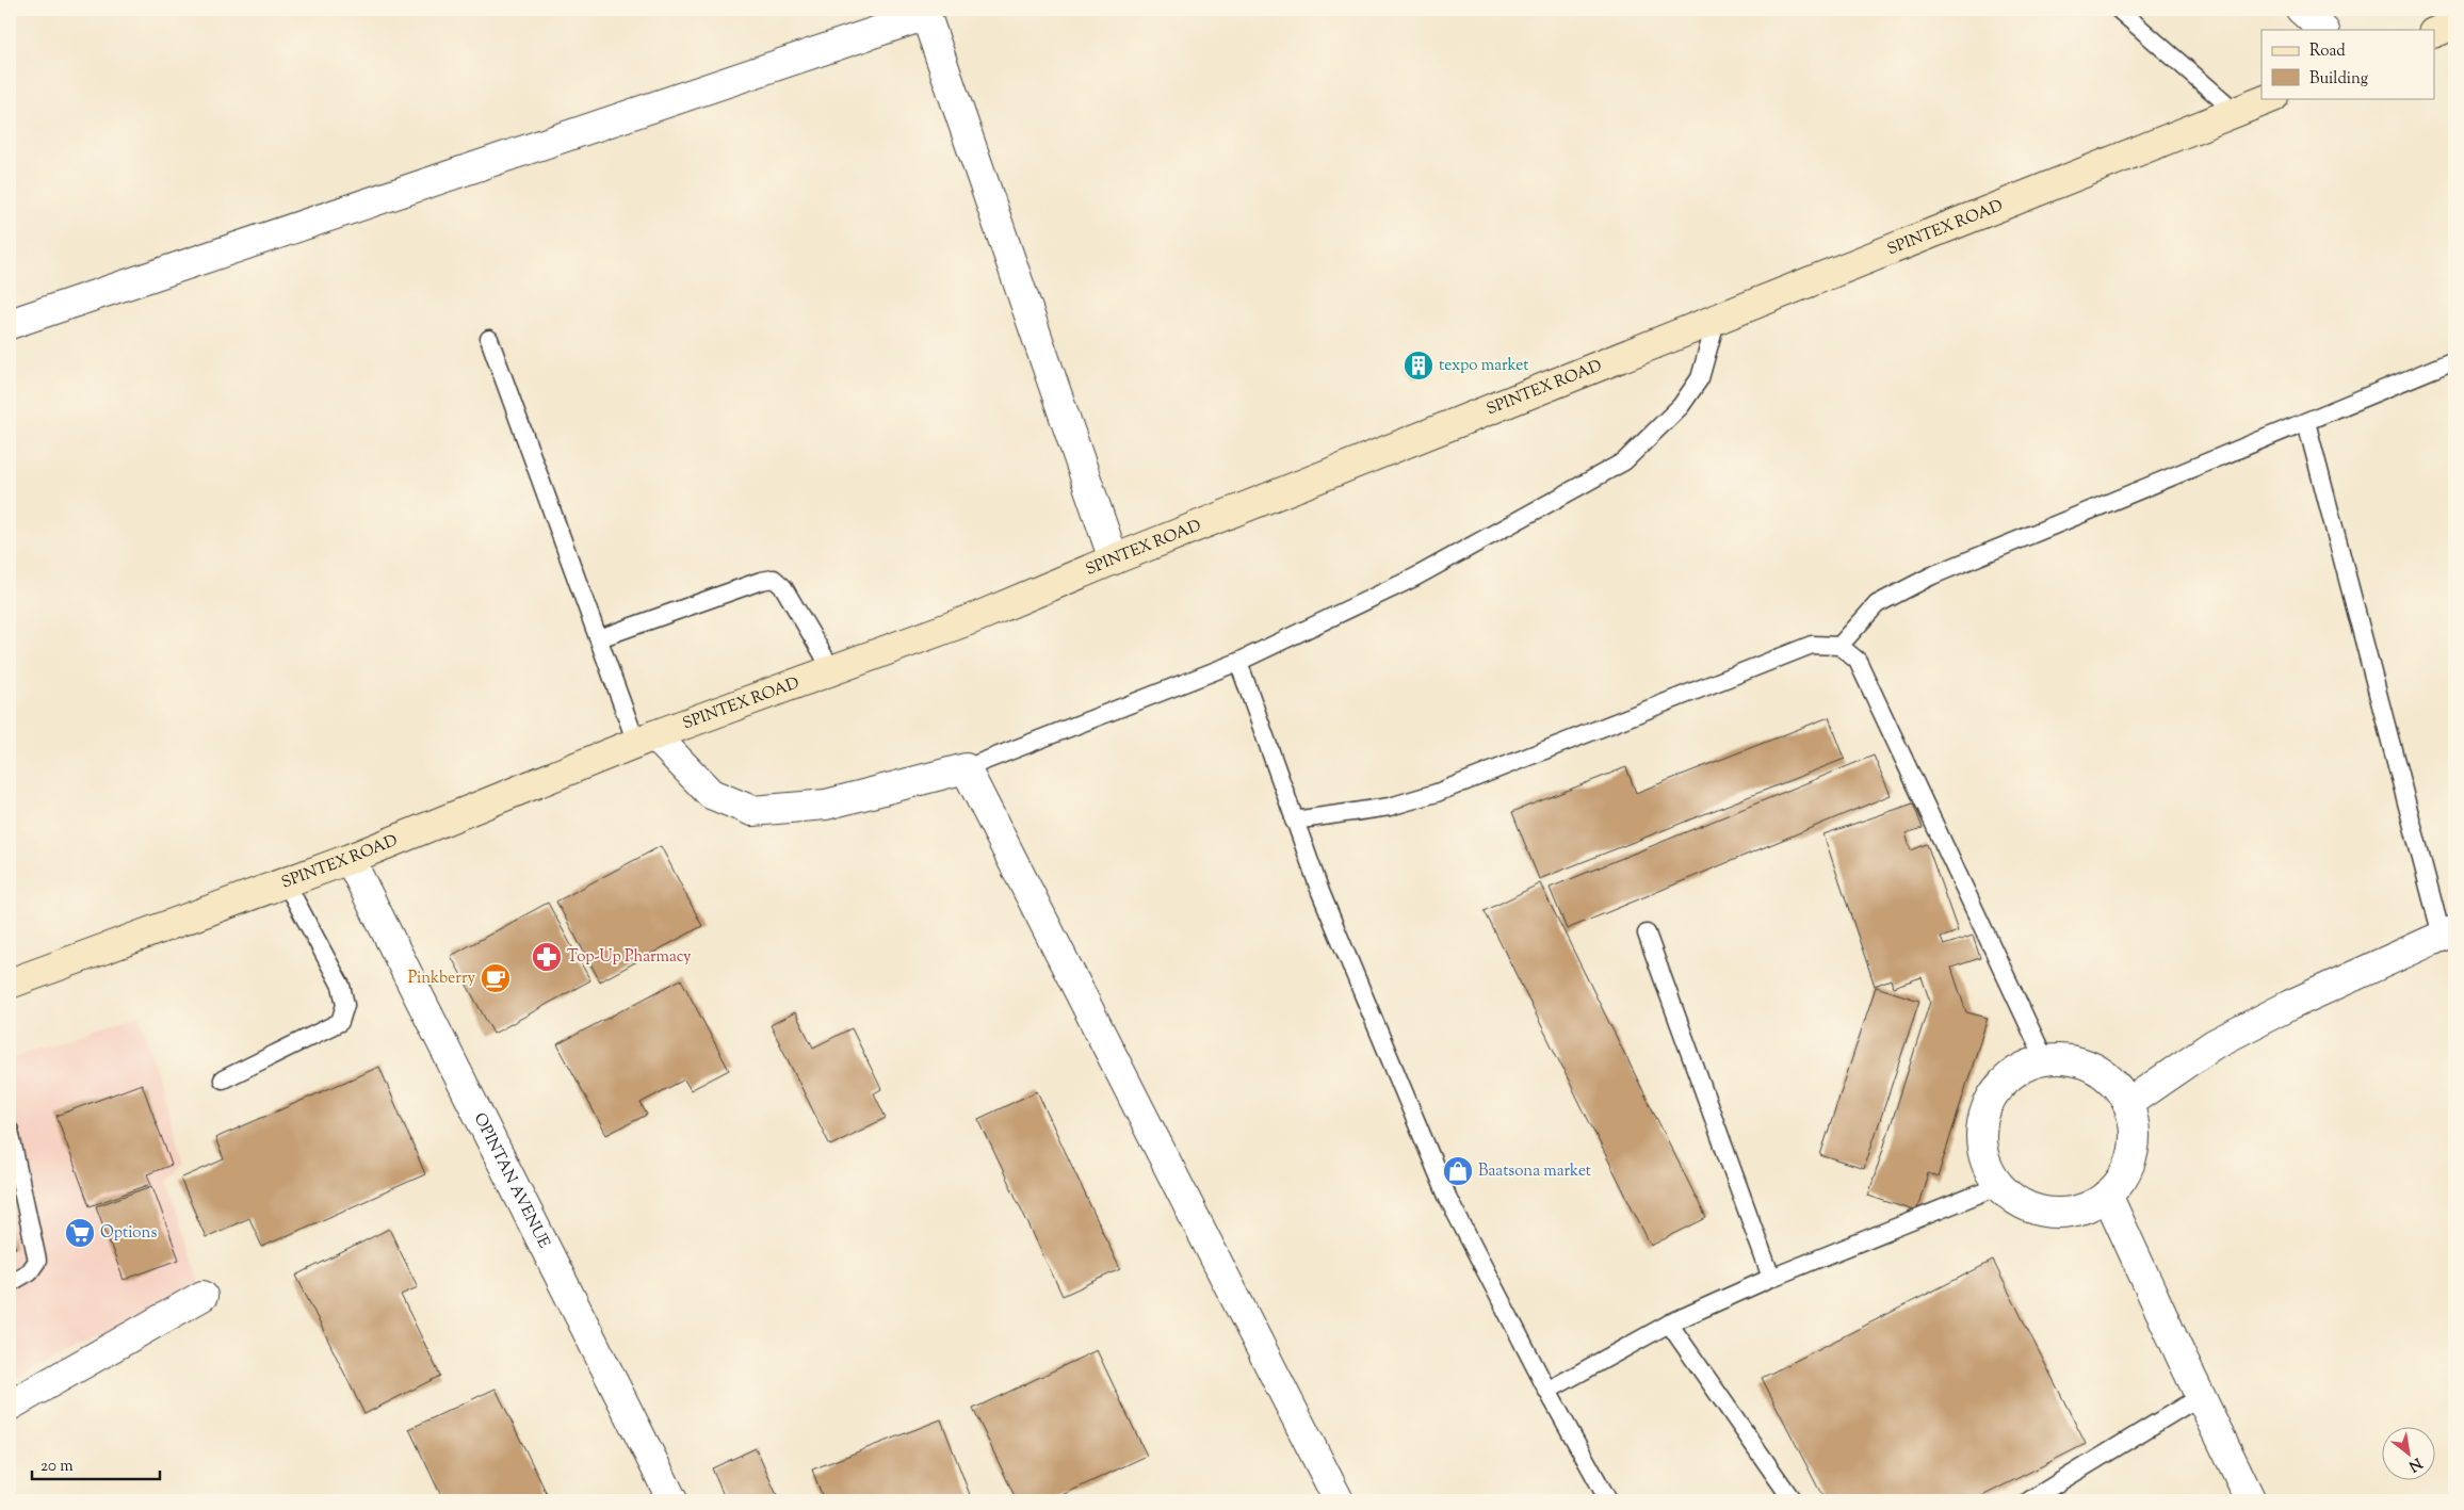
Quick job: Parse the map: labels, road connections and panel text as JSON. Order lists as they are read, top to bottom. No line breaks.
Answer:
{"streets":{"main road":["SPINTEX ROAD"],"street":["OPINTAN AVENUE"]},"crossings":[["SPINTEX ROAD","OPINTAN AVENUE"]],"places":{"building":["texpo market"],"pharmacy":["Top-Up Pharmacy"],"cafe":["Pinkberry"],"shop":["Baatsona market"],"supermarket":["Options"]},"legend":["Road","Building"],"scale_bar":"20 m","north":"bottom right"}
